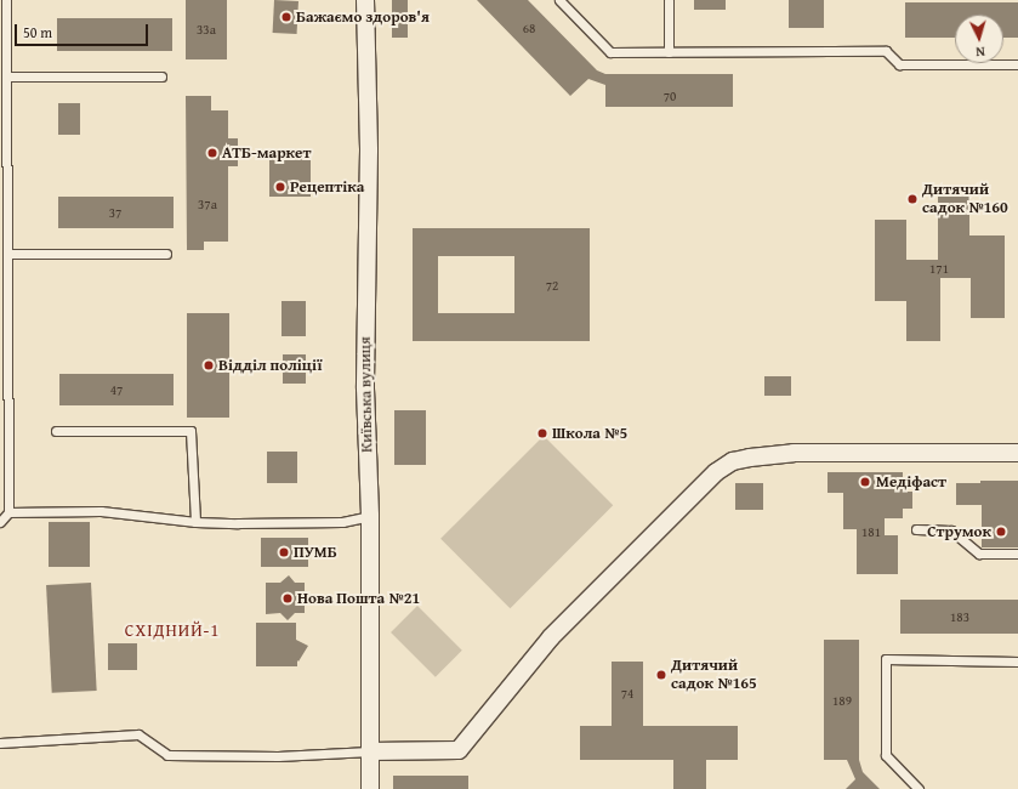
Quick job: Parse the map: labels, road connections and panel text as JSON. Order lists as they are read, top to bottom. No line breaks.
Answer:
{"streets":{"street":["Київська вулиця"]},"districts":["СХІДНИЙ-1"],"places":["Бажаємо здоров'я","АТБ-маркет","Рецептіка","Дитячий садок №160","Відділ поліції","Школа №5","Медіфаст","Струмок","ПУМБ","Нова Пошта №21","Дитячий садок №165"],"house_numbers":["68","33а","70","37а","37","171","72","47","181","183","74","189"],"scale_bar":"50 m","north":"bottom"}
